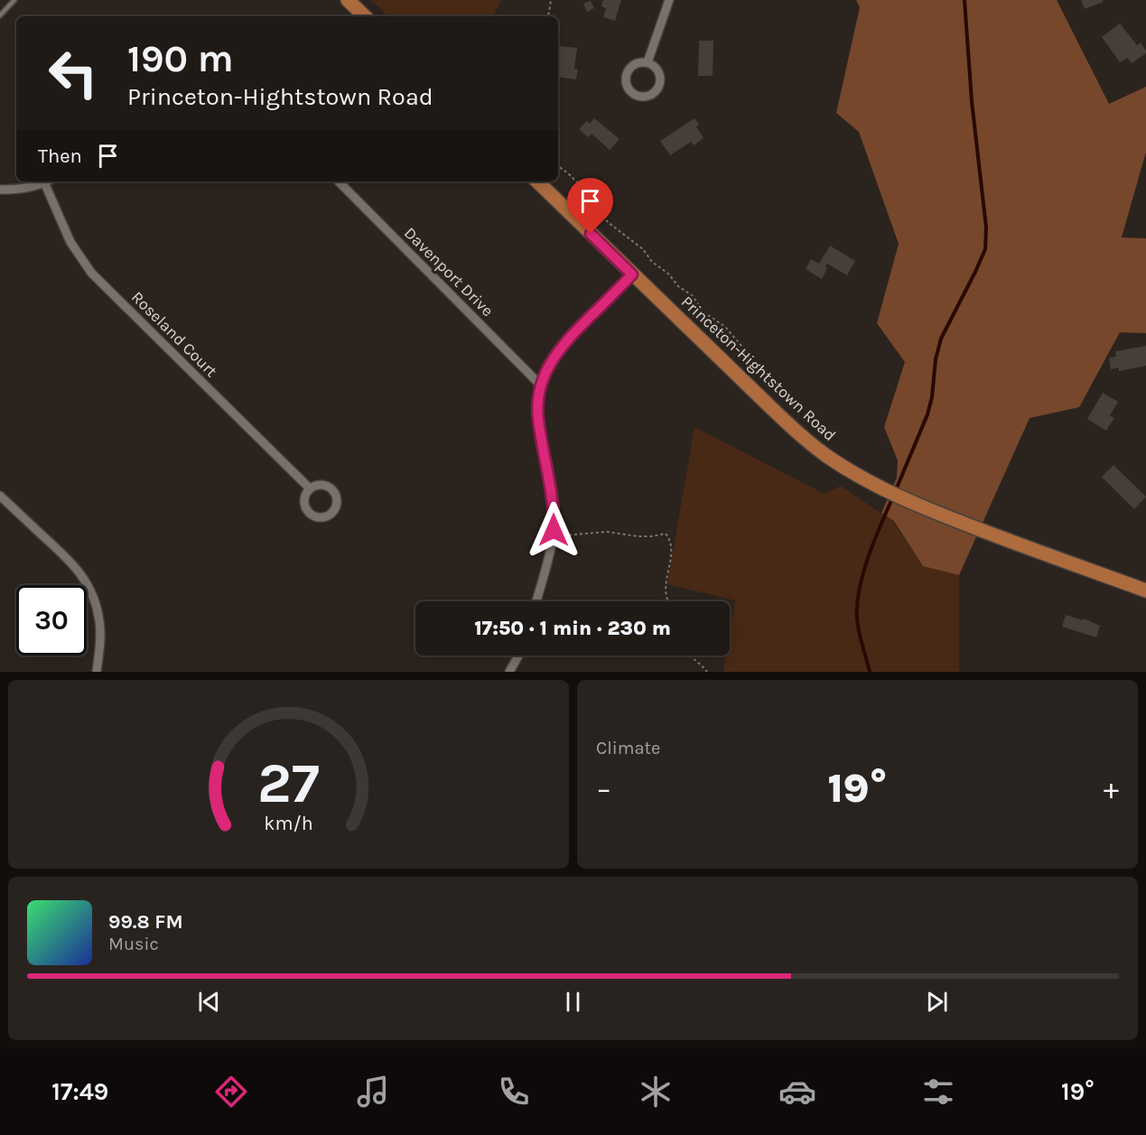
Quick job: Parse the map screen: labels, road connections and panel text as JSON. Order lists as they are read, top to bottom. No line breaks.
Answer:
{"streets":{"main road":["Princeton-Hightstown Road"],"street":["Davenport Drive","Roseland Court"]},"page":{"turn":["190 m","Princeton-Hightstown Road"],"then":"Then","limit":"30","trip":"17:50 · 1 min · 230 m","tile":"Climate","heat":["−","19°","+"],"song":["99.8 FM","Music"],"tabs":["17:49","19°"],"gauge":["27","km/h"]}}
